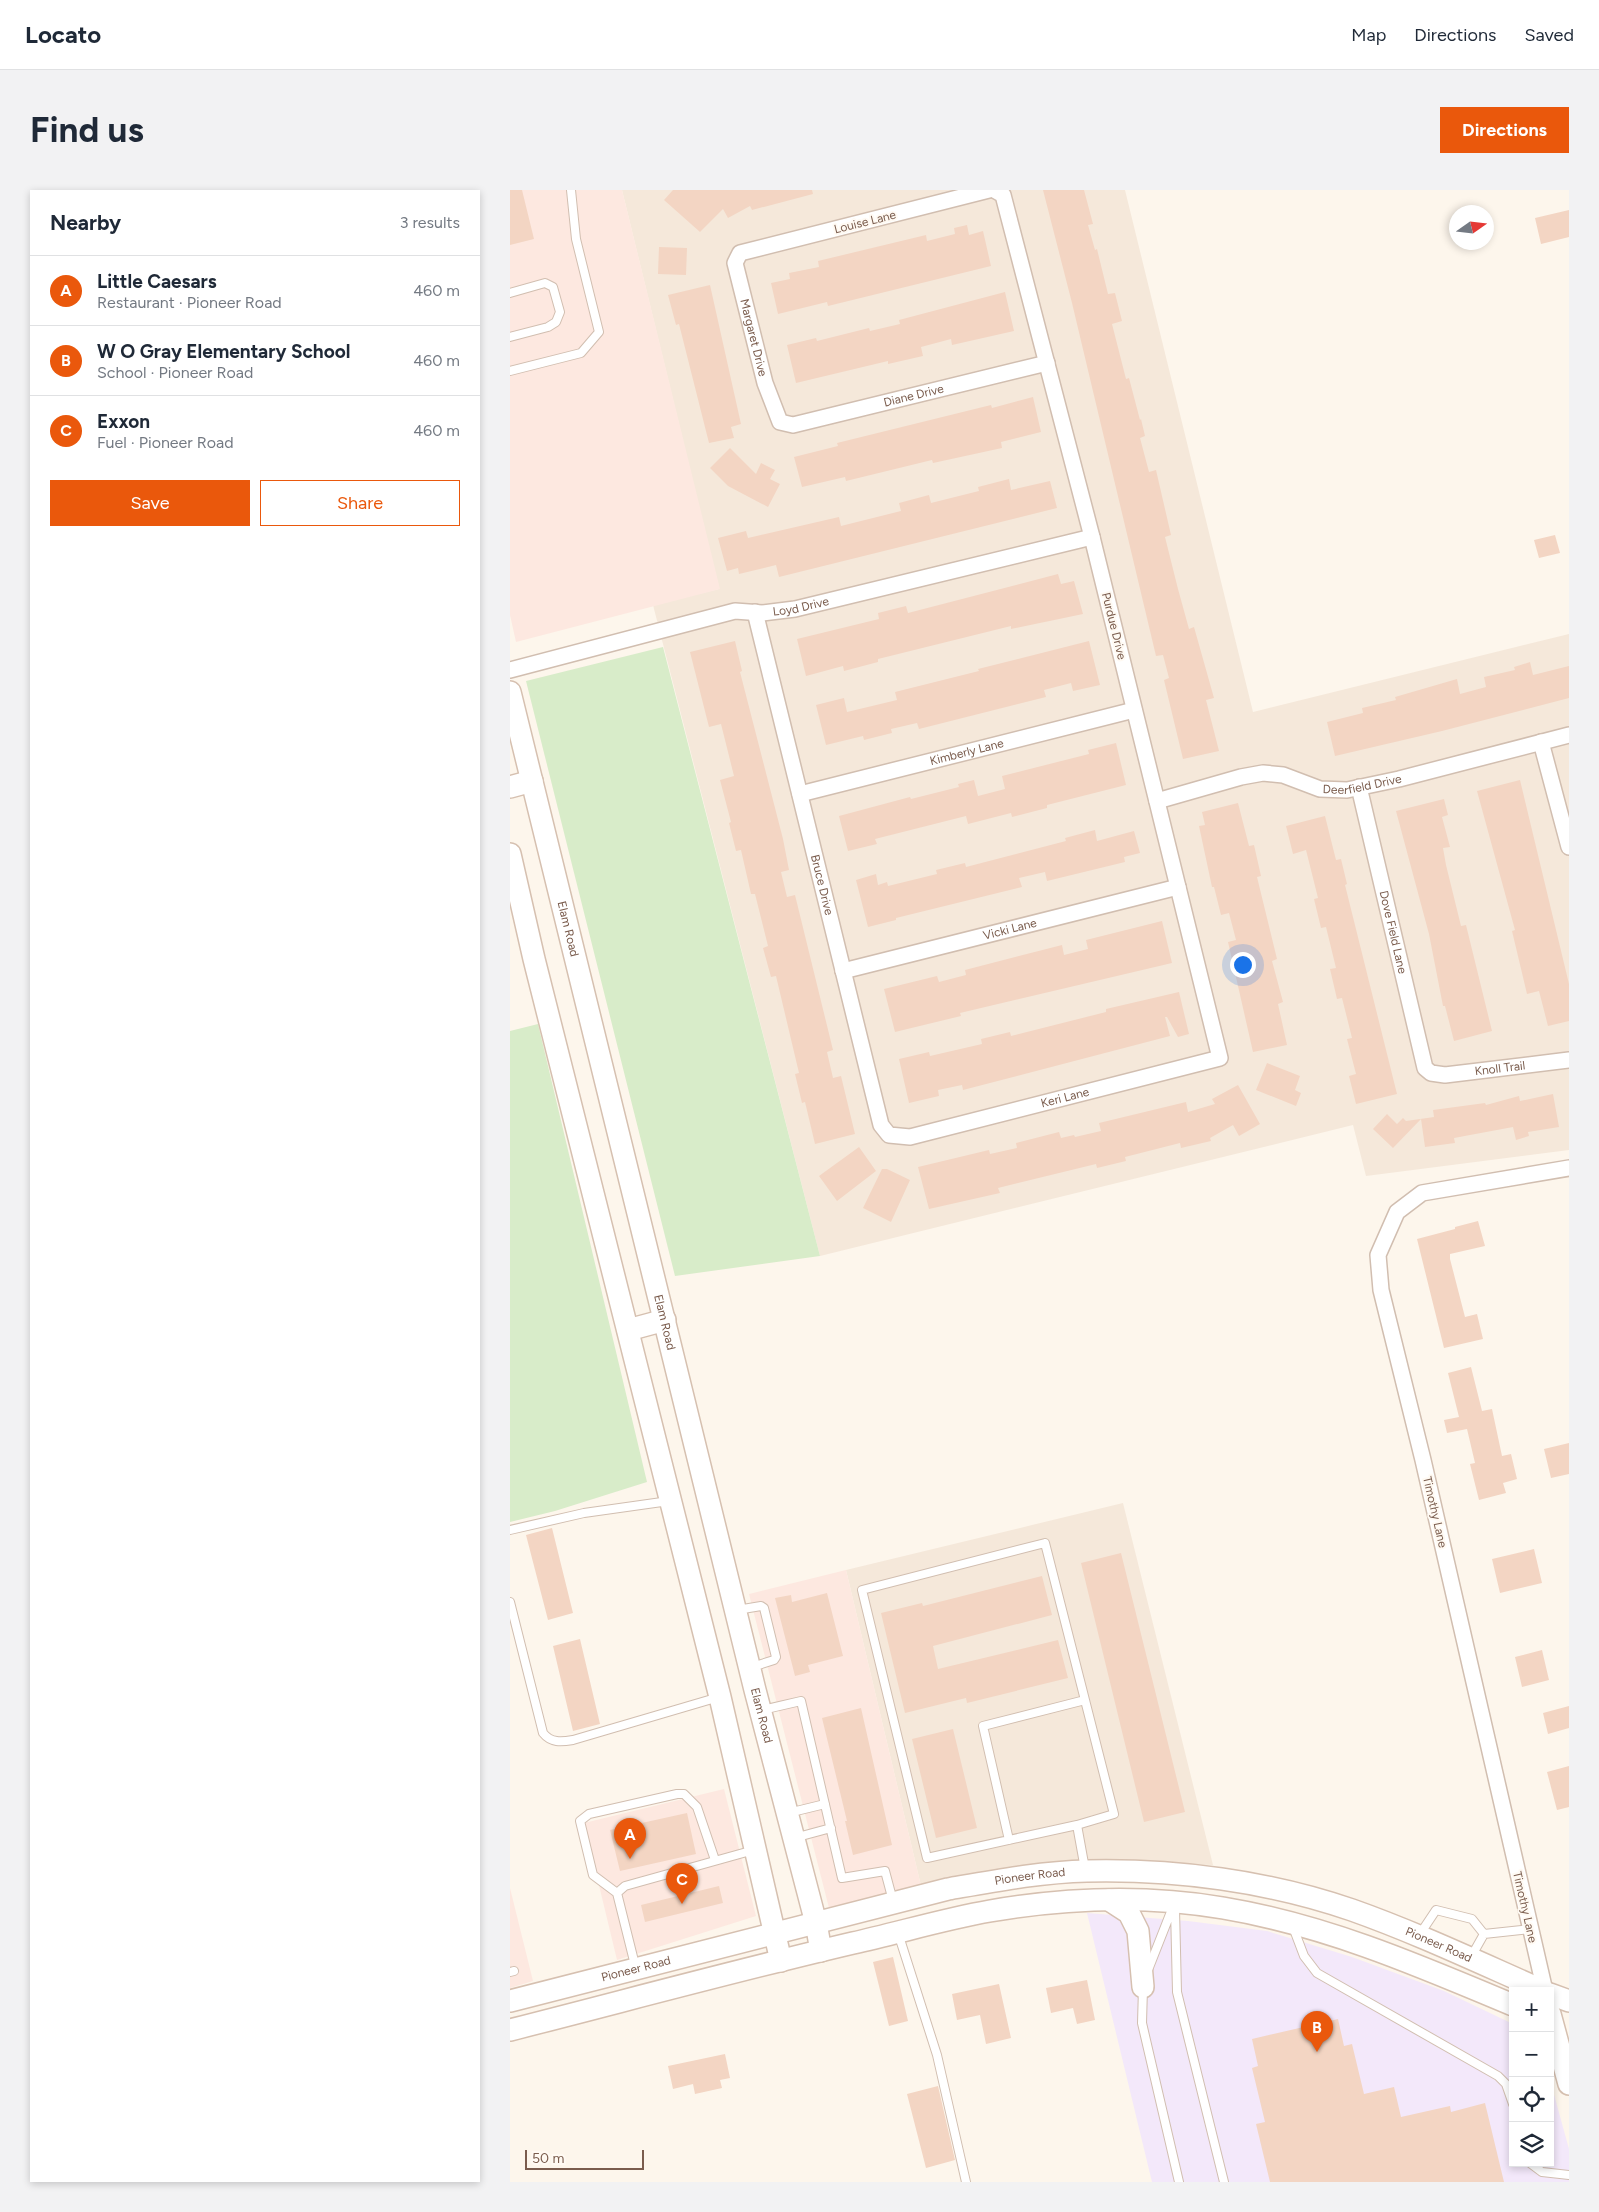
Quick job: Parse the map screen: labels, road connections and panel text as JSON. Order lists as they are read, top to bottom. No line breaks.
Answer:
{"streets":{"main road":["Elam Road","Pioneer Road"],"street":["Louise Lane","Margaret Drive","Diane Drive","Loyd Drive","Purdue Drive","Kimberly Lane","Deerfield Drive","Bruce Drive","Vicki Lane","Dove Field Lane","Knoll Trail","Keri Lane","Timothy Lane"]},"crossings":[["Louise Lane","Margaret Drive"],["Louise Lane","Purdue Drive"],["Margaret Drive","Diane Drive"],["Diane Drive","Purdue Drive"],["Loyd Drive","Purdue Drive"],["Loyd Drive","Bruce Drive"],["Purdue Drive","Kimberly Lane"],["Purdue Drive","Deerfield Drive"],["Purdue Drive","Vicki Lane"],["Purdue Drive","Keri Lane"],["Kimberly Lane","Bruce Drive"],["Deerfield Drive","Dove Field Lane"],["Bruce Drive","Vicki Lane"],["Bruce Drive","Keri Lane"],["Elam Road","Pioneer Road"],["Dove Field Lane","Knoll Trail"]],"scale_bar":"50 m","north":"right","page":{"header":"Locato","nav":["Map","Directions","Saved"],"buttons":["Directions",["Save","Share"]],"title":"Find us","heading":["Nearby","3 results"],"list":[{"mark":"A","name":"Little Caesars","note":"Restaurant · Pioneer Road","value":"460 m"},{"mark":"B","name":"W O Gray Elementary School","note":"School · Pioneer Road","value":"460 m"},{"mark":"C","name":"Exxon","note":"Fuel · Pioneer Road","value":"460 m"}],"pins":["A","C","B"],"map_buttons":["+","−"],"scale":"50 m"}}
